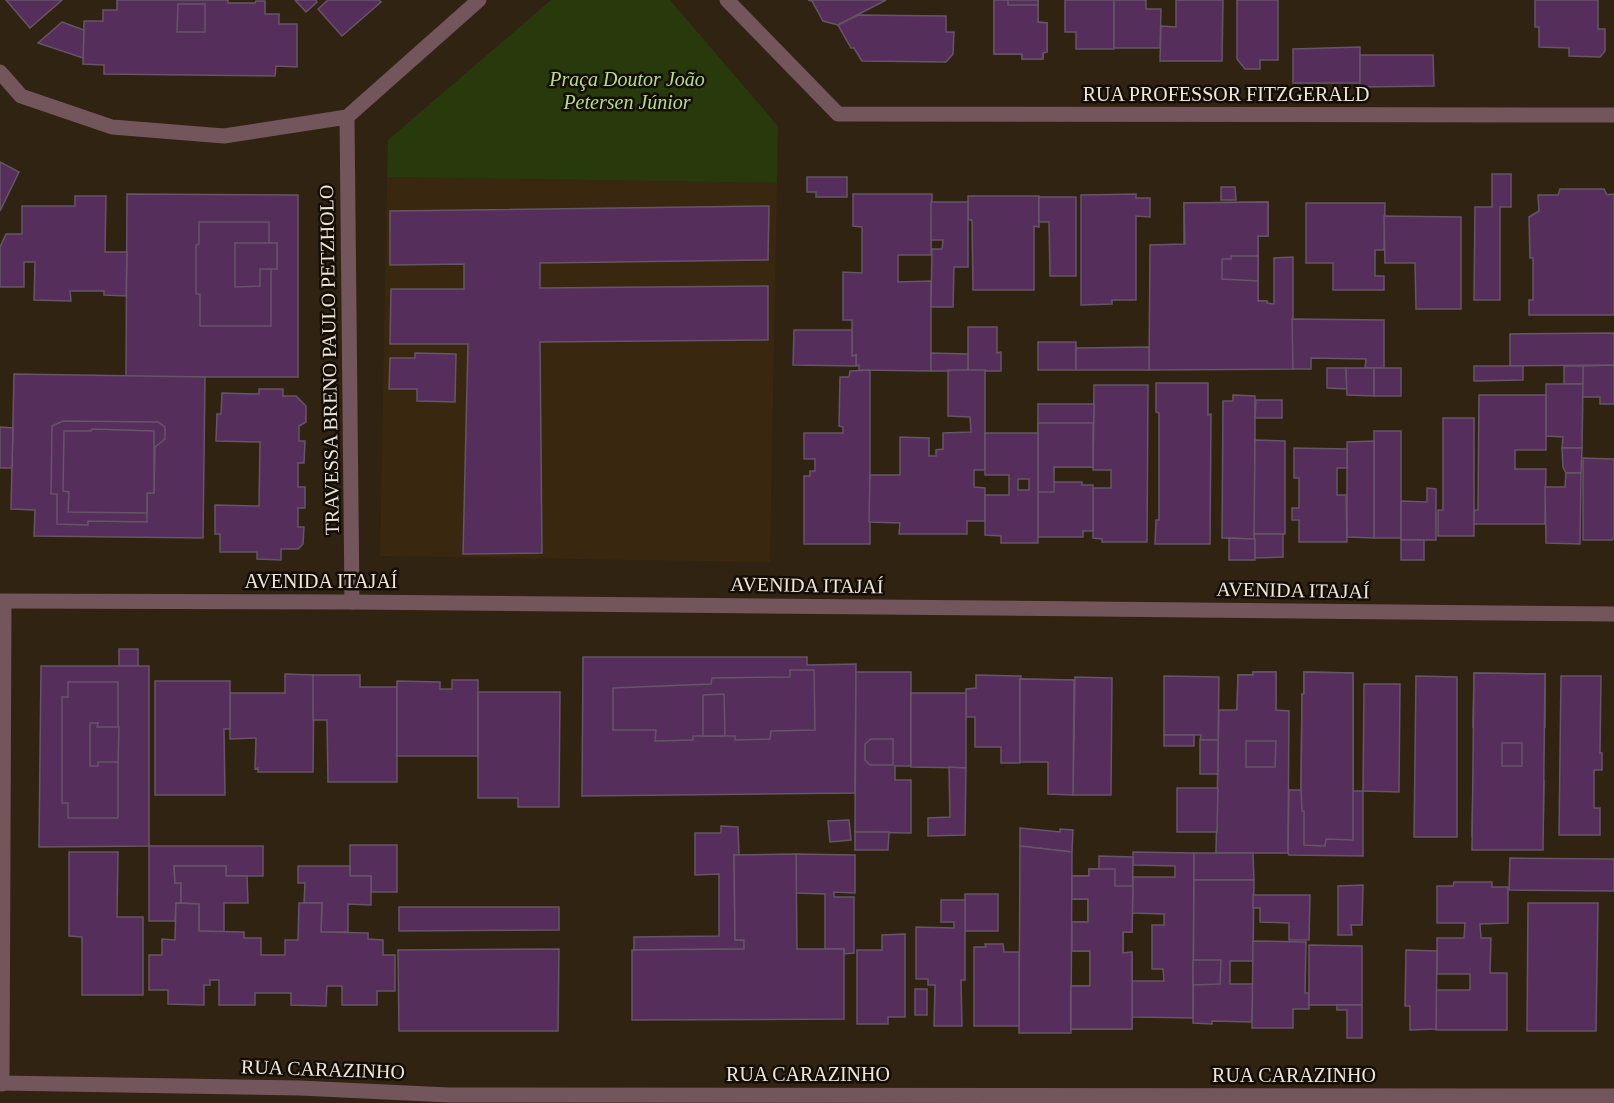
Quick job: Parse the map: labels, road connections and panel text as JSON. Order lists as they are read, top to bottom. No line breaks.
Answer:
{"streets":{"street":["RUA PROFESSOR FITZGERALD","TRAVESSA BRENO PAULO PETZHOLO","AVENIDA ITAJAÍ","RUA CARAZINHO"]},"crossings":[["TRAVESSA BRENO PAULO PETZHOLO","AVENIDA ITAJAÍ"]],"parks":["Praça Doutor João Petersen Júnior"]}
